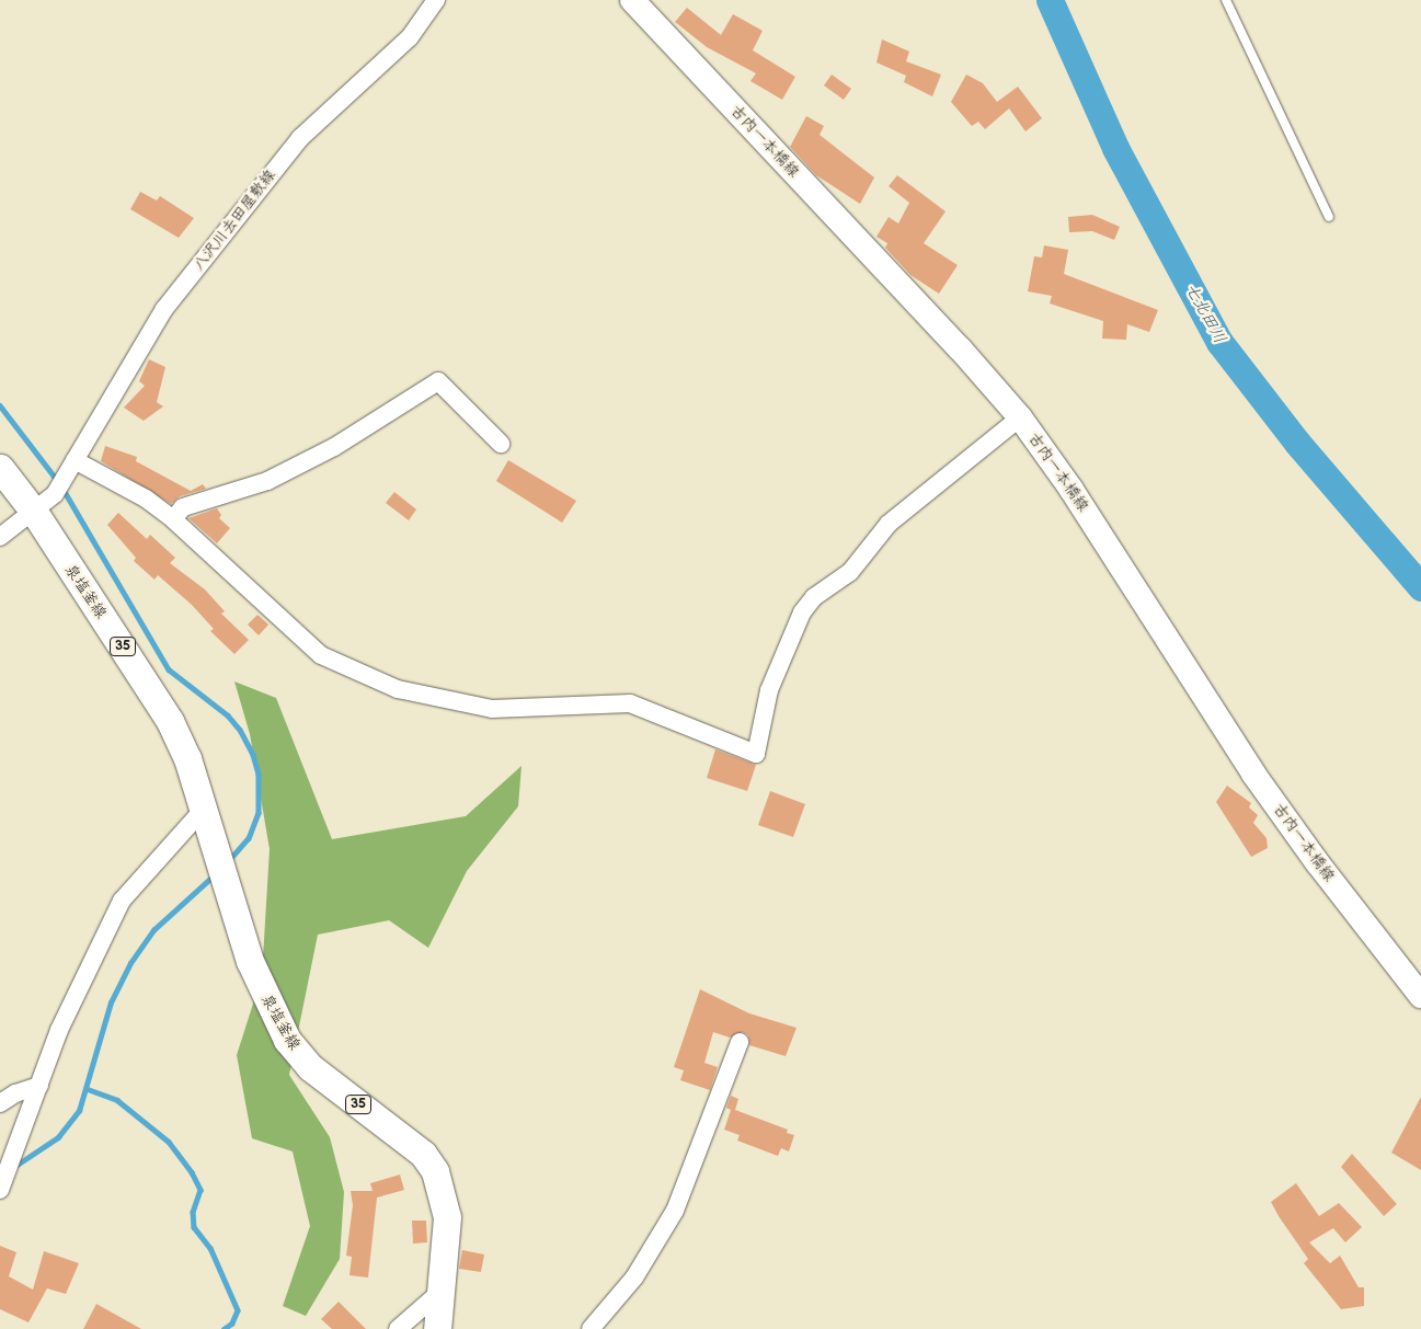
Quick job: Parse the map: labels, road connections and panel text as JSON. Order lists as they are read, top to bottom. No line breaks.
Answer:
{"streets":{"main road":["泉塩釜線","35"],"street":["古内一本橋線","八沢川去田屋敷線"]},"crossings":[["八沢川去田屋敷線","泉塩釜線"]],"water":["七北田川"]}
